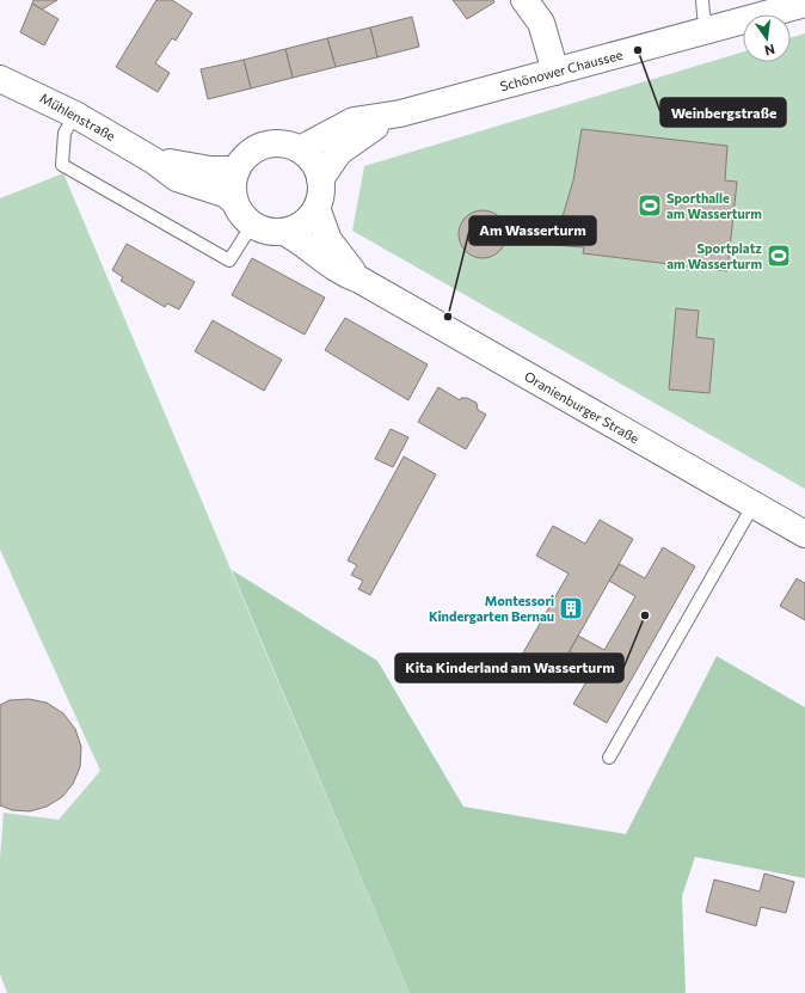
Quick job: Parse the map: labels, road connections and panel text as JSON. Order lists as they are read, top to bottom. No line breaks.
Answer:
{"streets":{"main road":["Schönower Chaussee","Mühlenstraße","Oranienburger Straße"]},"crossings":[["Schönower Chaussee","Mühlenstraße"],["Schönower Chaussee","Oranienburger Straße"],["Mühlenstraße","Oranienburger Straße"]],"places":{"other":["Weinbergstraße","Am Wasserturm","Kita Kinderland am Wasserturm"],"sports":["Sporthalle am Wasserturm","Sportplatz am Wasserturm"],"building":["Montessori Kindergarten Bernau"]},"north":"bottom"}
